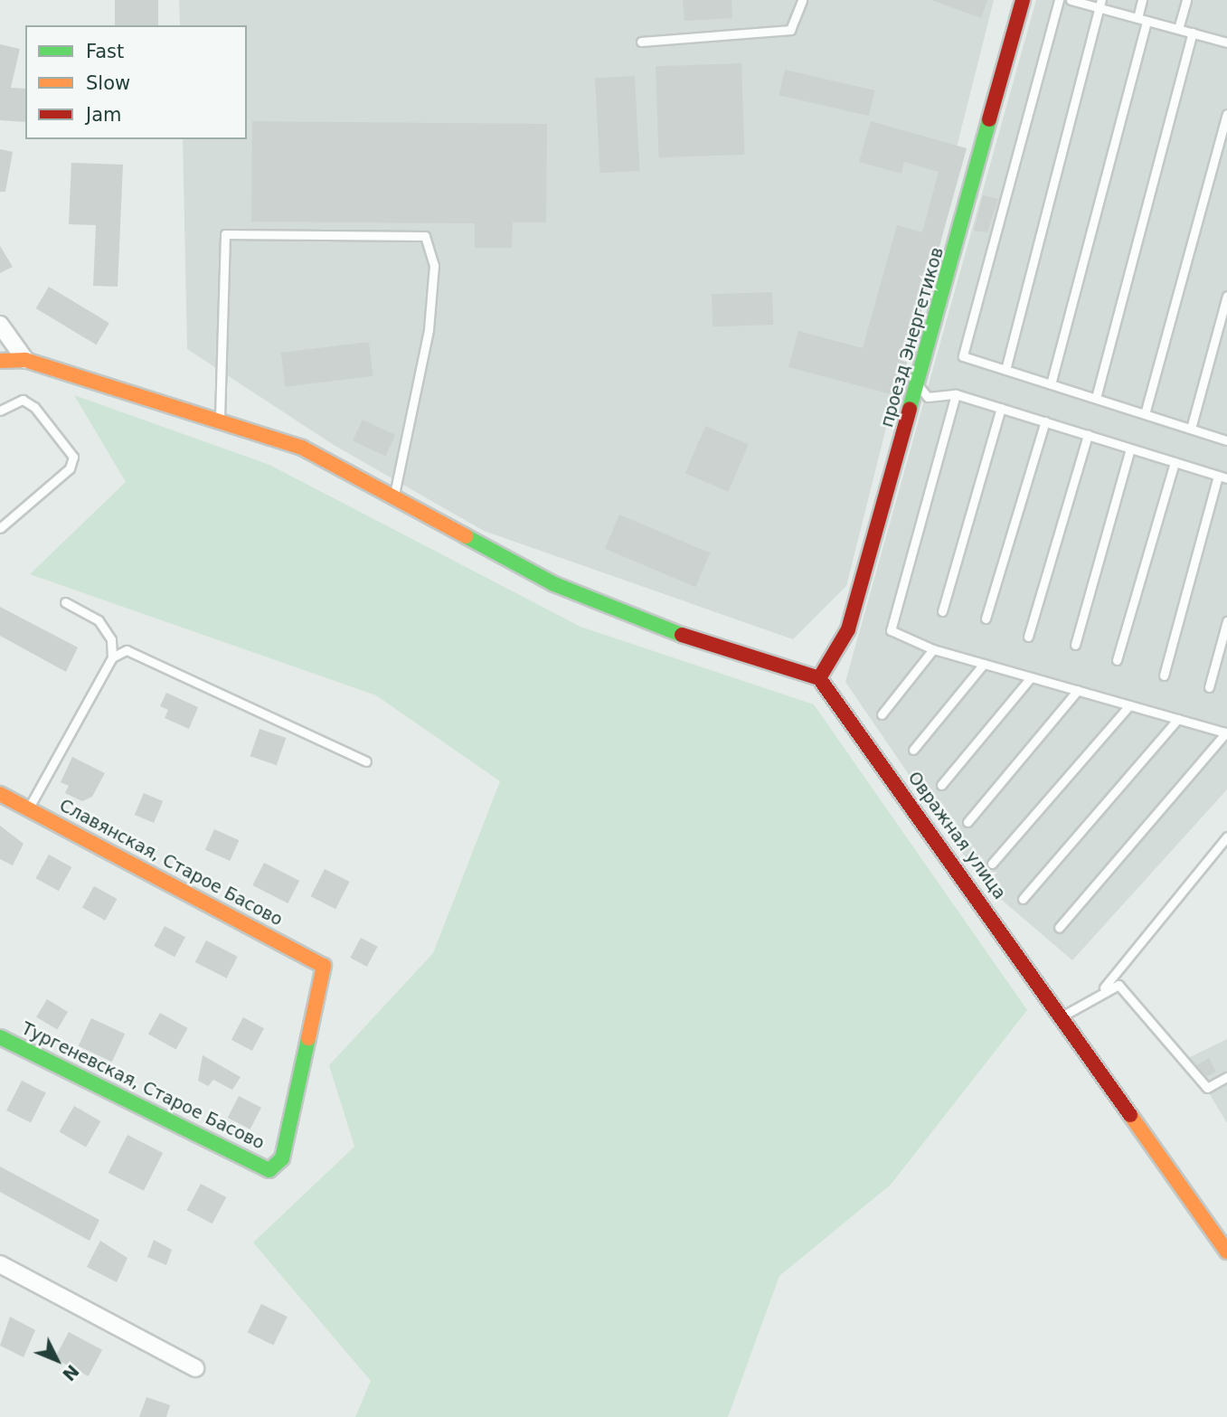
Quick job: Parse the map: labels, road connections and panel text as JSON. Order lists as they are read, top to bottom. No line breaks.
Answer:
{"streets":{"street":["проезд Энергетиков","Овражная улица","Славянская, Старое Басово","Тургеневская, Старое Басово"]},"crossings":[["проезд Энергетиков","Овражная улица"],["Славянская, Старое Басово","Тургеневская, Старое Басово"]],"legend":["Fast","Slow","Jam"],"north":"bottom right"}
